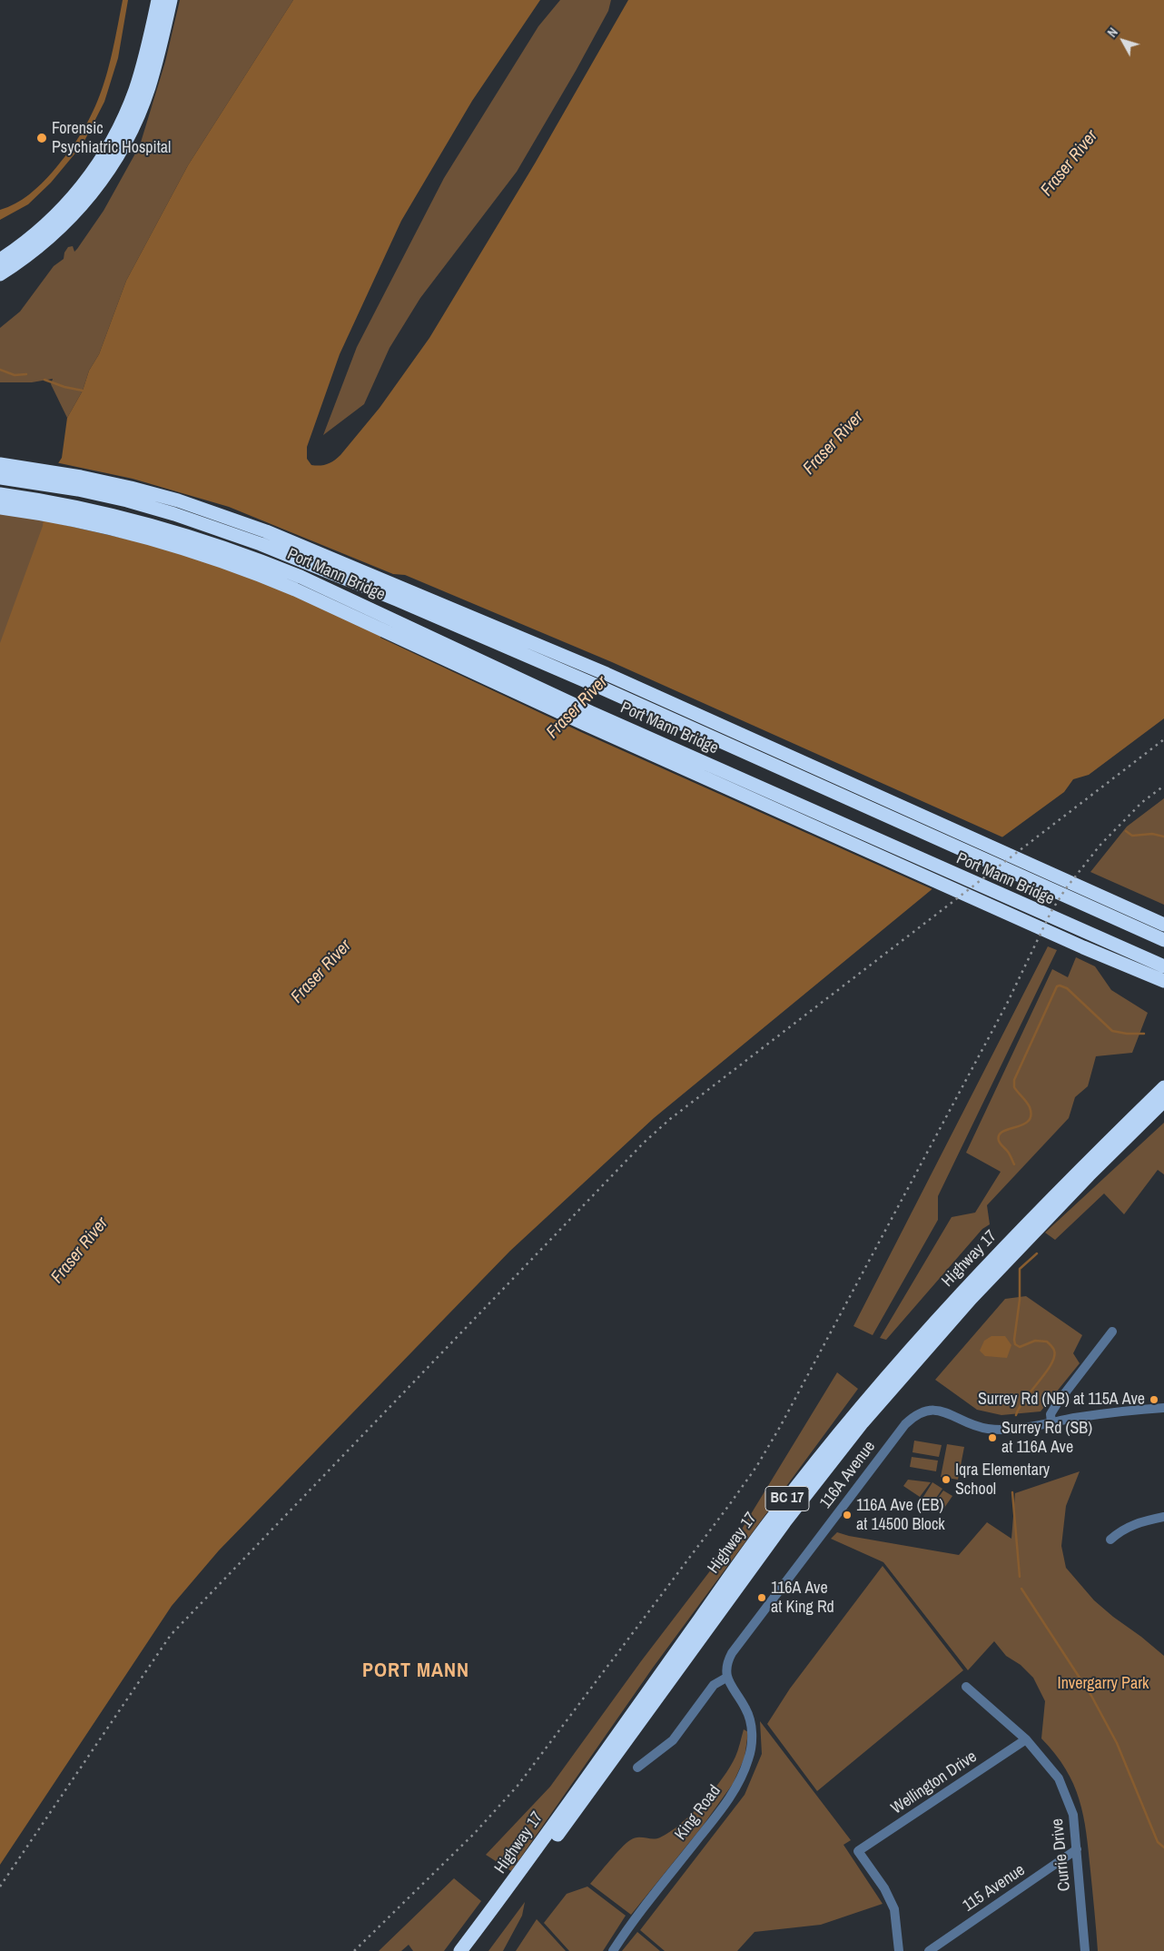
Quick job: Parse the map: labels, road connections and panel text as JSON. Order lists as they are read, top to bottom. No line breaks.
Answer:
{"streets":{"highway":["Port Mann Bridge","Highway 17","BC 17"],"street":["116A Avenue","Wellington Drive","King Road","Currie Drive","115 Avenue"]},"crossings":[["116A Avenue","King Road"],["Wellington Drive","Currie Drive"],["Currie Drive","115 Avenue"]],"districts":["PORT MANN"],"water":["Fraser River"],"parks":["Invergarry Park"],"places":["Forensic Psychiatric Hospital","Surrey Rd (NB) at 115A Ave","Surrey Rd (SB) at 116A Ave","Iqra Elementary School","116A Ave (EB) at 14500 Block","116A Ave at King Rd"],"north":"top left"}
